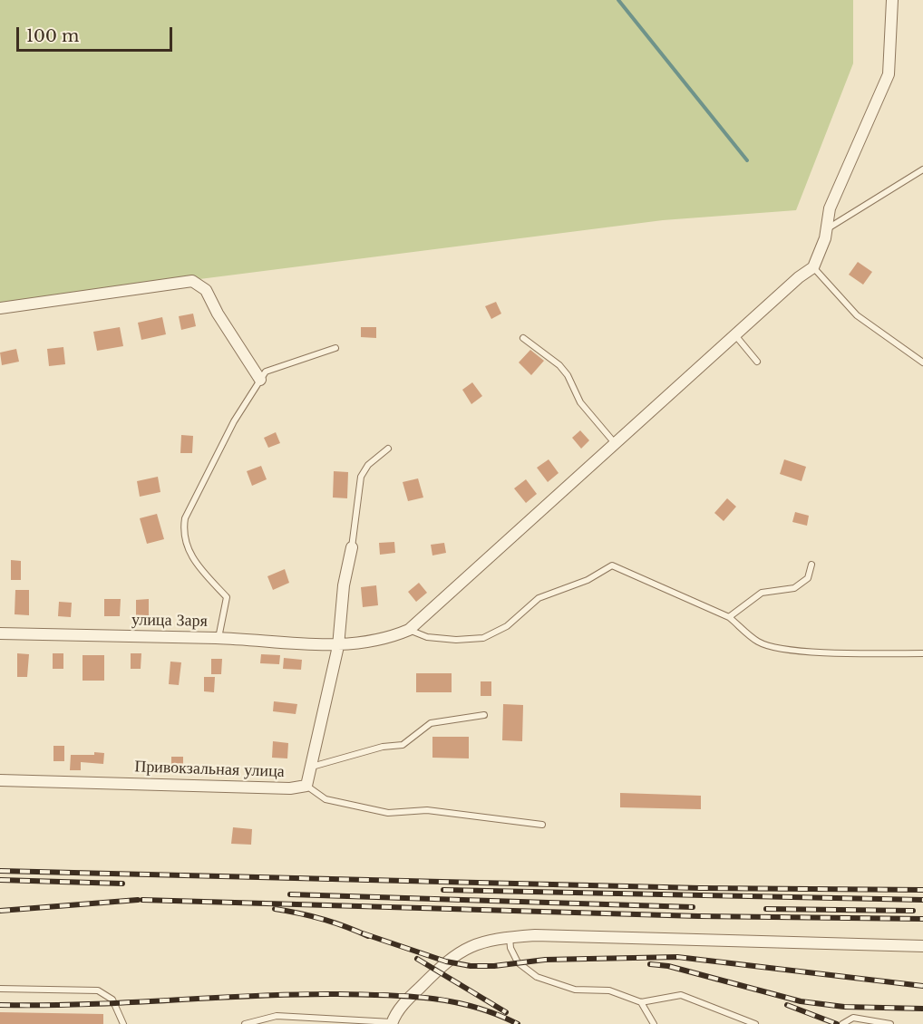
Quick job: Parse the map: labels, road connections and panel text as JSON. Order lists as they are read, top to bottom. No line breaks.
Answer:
{"streets":{"street":["улица Заря","Привокзальная улица"]},"crossings":[["улица Заря","Привокзальная улица"]],"scale_bar":"100 m"}
